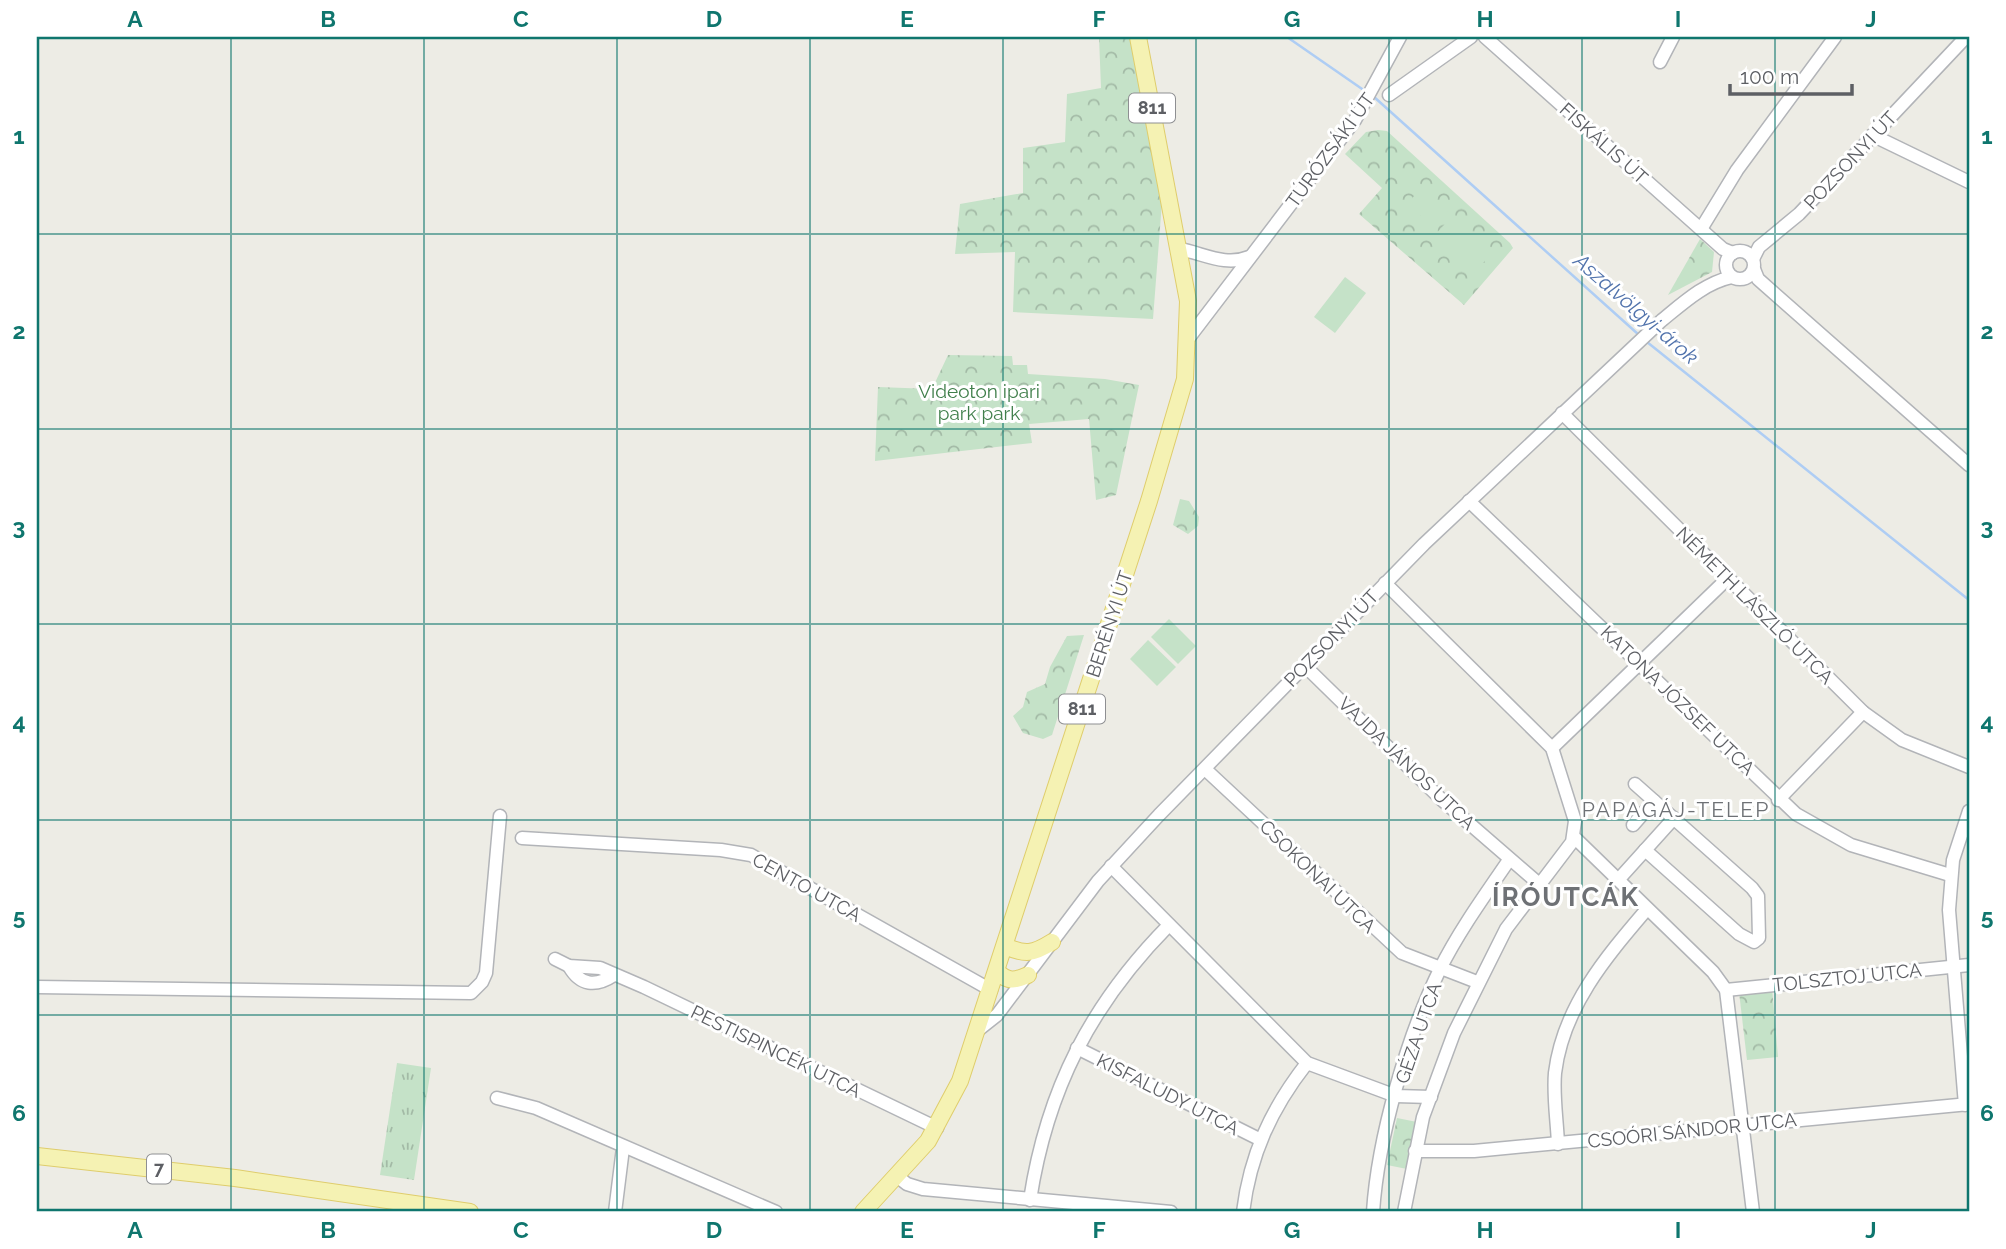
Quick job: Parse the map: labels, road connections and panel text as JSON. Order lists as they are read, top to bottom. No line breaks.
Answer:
{"streets":{"main road":["811","BERÉNYI ÚT","7"],"street":["FISKÁLIS ÚT","TÚRÓZSÁKI ÚT","POZSONYI ÚT","NÉMETH LÁSZLÓ UTCA","KATONA JÓZSEF UTCA","VAJDA JÁNOS UTCA","CSOKONAI UTCA","CENTO UTCA","TOLSZTOJ UTCA","GÉZA UTCA","PESTISPINCÉK UTCA","KISFALUDY UTCA","CSOÓRI SÁNDOR UTCA"]},"crossings":[["FISKÁLIS ÚT","POZSONYI ÚT"],["TÚRÓZSÁKI ÚT","BERÉNYI ÚT"],["POZSONYI ÚT","NÉMETH LÁSZLÓ UTCA"],["POZSONYI ÚT","BERÉNYI ÚT"],["POZSONYI ÚT","KATONA JÓZSEF UTCA"],["POZSONYI ÚT","VAJDA JÁNOS UTCA"],["POZSONYI ÚT","CSOKONAI UTCA"],["BERÉNYI ÚT","CENTO UTCA"],["BERÉNYI ÚT","PESTISPINCÉK UTCA"],["VAJDA JÁNOS UTCA","GÉZA UTCA"],["CSOKONAI UTCA","GÉZA UTCA"],["GÉZA UTCA","CSOÓRI SÁNDOR UTCA"]],"districts":["PAPAGÁJ-TELEP","ÍRÓUTCÁK"],"water":["Aszalvölgyi-árok"],"parks":["Videoton ipari park park"],"scale_bar":"100 m","grid":{"columns":["A","B","C","D","E","F","G","H","I","J"],"rows":["1","2","3","4","5","6"]}}
